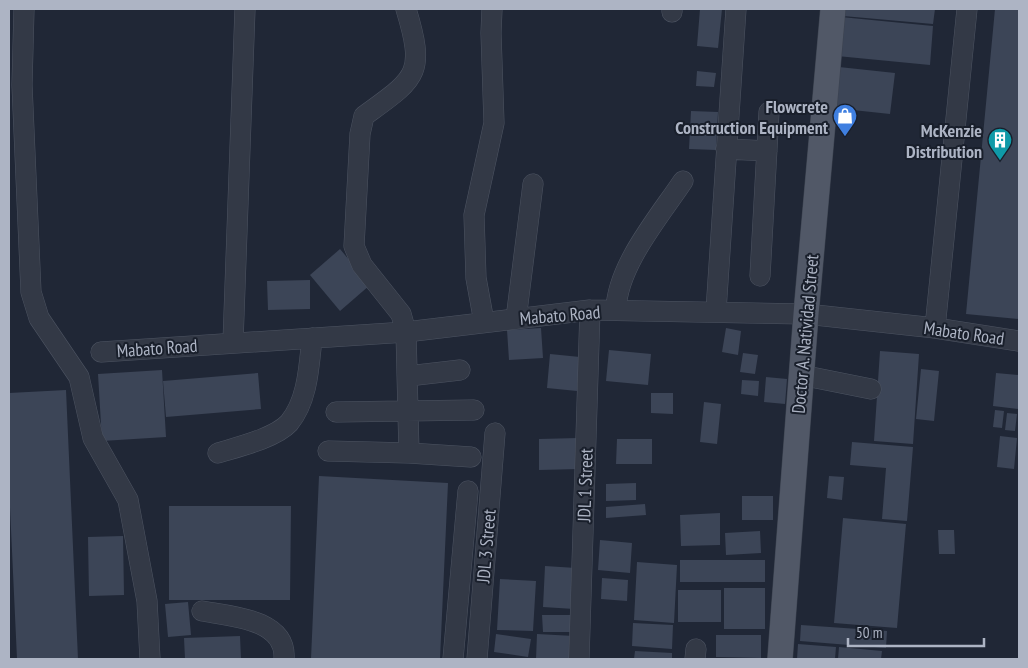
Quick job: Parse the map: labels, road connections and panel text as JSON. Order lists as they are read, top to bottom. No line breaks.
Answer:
{"streets":{"main road":["Doctor A. Natividad Street"],"street":["Mabato Road","JDL 1 Street","JDL 3 Street"]},"crossings":[["Mabato Road","Doctor A. Natividad Street"],["Mabato Road","JDL 1 Street"]],"places":{"shop":["Flowcrete Construction Equipment"],"building":["McKenzie Distribution"]},"scale_bar":"50 m"}
